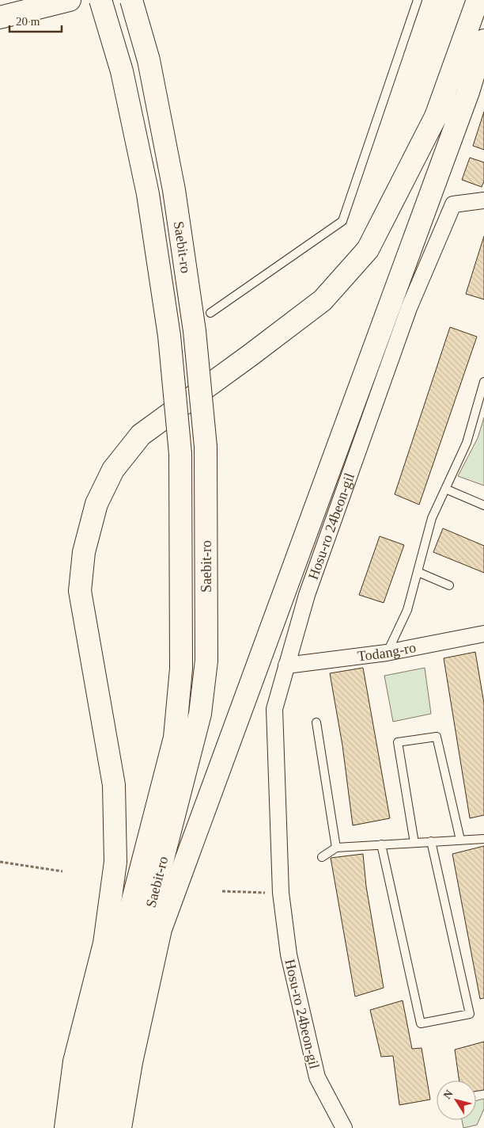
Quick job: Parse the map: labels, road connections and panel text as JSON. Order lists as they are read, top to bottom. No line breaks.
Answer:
{"streets":{"main road":["Saebit-ro"],"street":["Hosu-ro 24beon-gil","Todang-ro"]},"crossings":[["Hosu-ro 24beon-gil","Todang-ro"]],"scale_bar":"20 m","north":"top left"}
